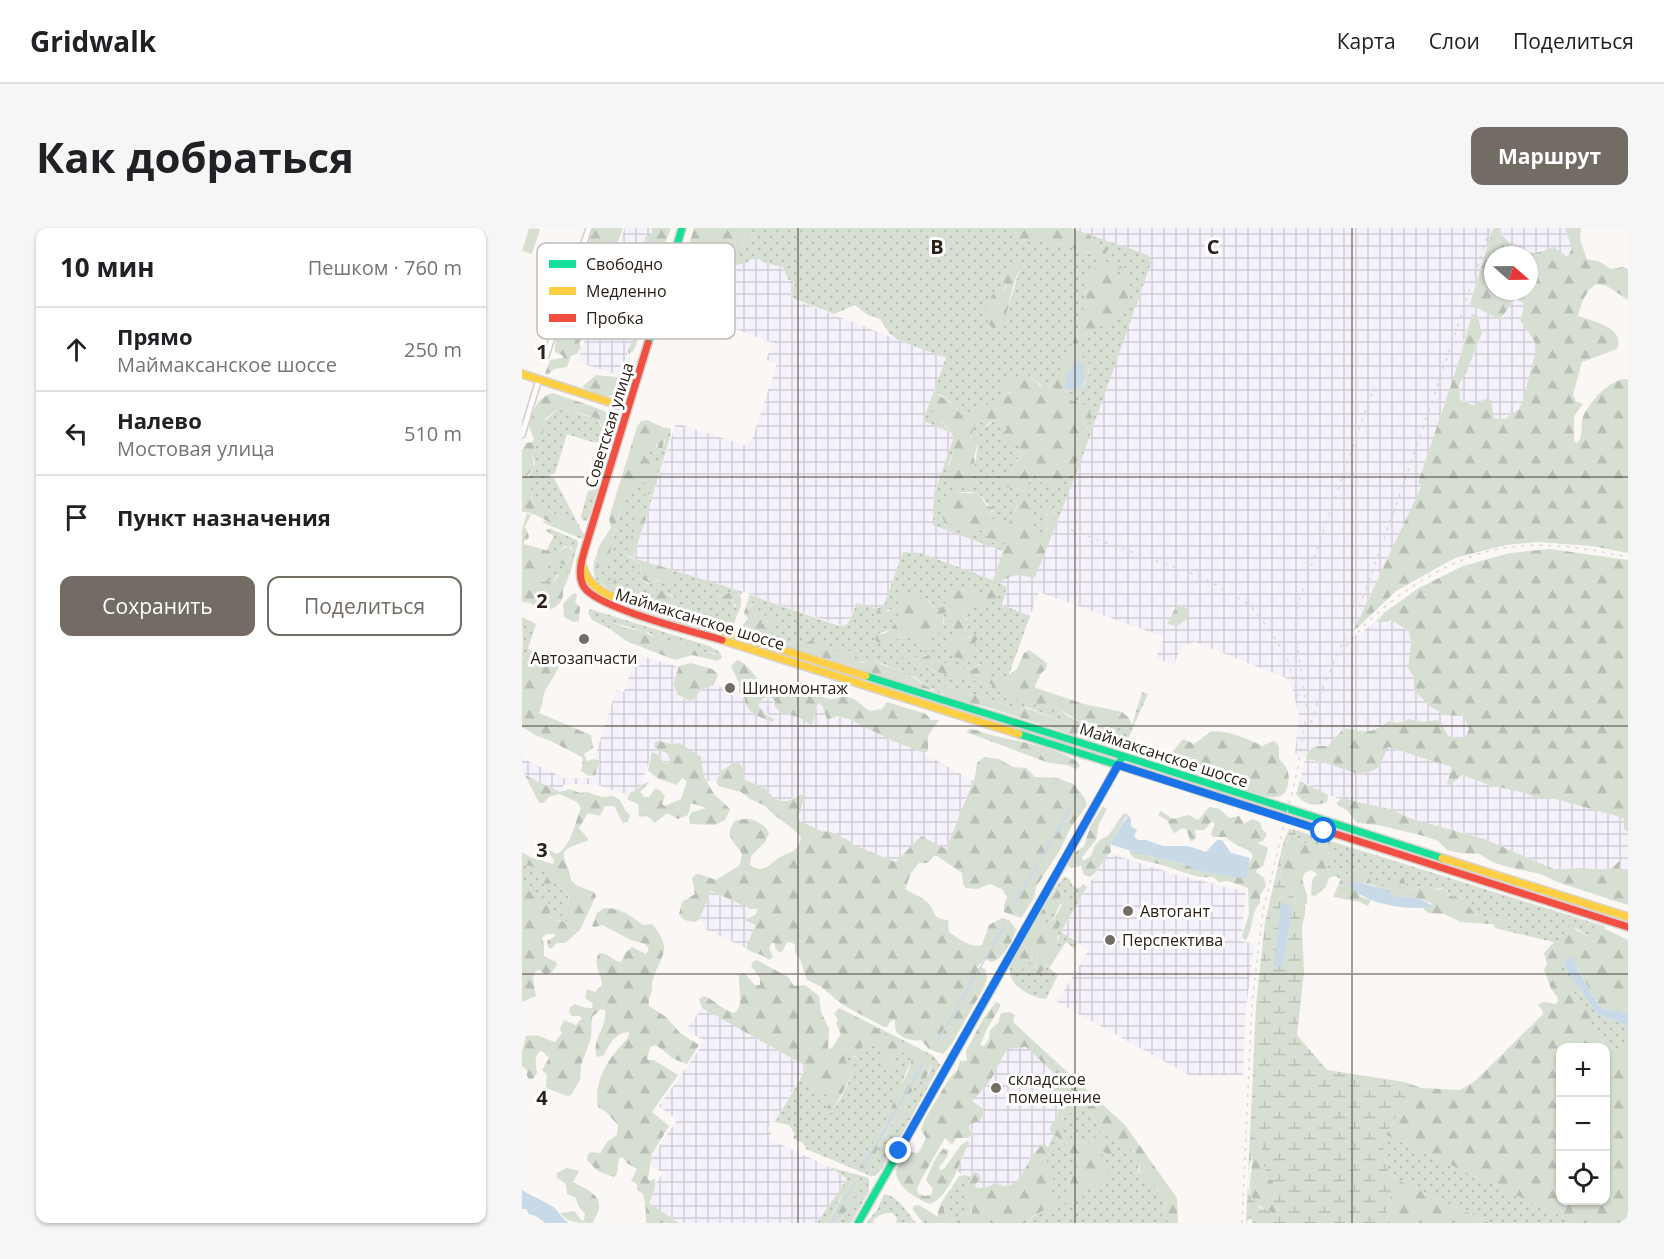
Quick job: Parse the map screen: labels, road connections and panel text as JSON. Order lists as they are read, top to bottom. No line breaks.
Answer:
{"streets":{"main road":["Советская улица","Маймаксанское шоссе"]},"crossings":[["Советская улица","Маймаксанское шоссе"]],"places":["Автозапчасти","Шиномонтаж","Автогант","Перспектива","складское помещение"],"legend":["Свободно","Медленно","Пробка"],"north":"right","page":{"header":"Gridwalk","nav":["Карта","Слои","Поделиться"],"buttons":["Маршрут",["Сохранить","Поделиться"]],"title":"Как добраться","heading":["10 мин","Пешком · 760 m"],"list":[["Прямо","Маймаксанское шоссе","250 m"],["Налево","Мостовая улица","510 m"],"Пункт назначения"],"map_buttons":["+","−"]},"grid":{"columns":["B","C"],"rows":["1","2","3","4"]}}
